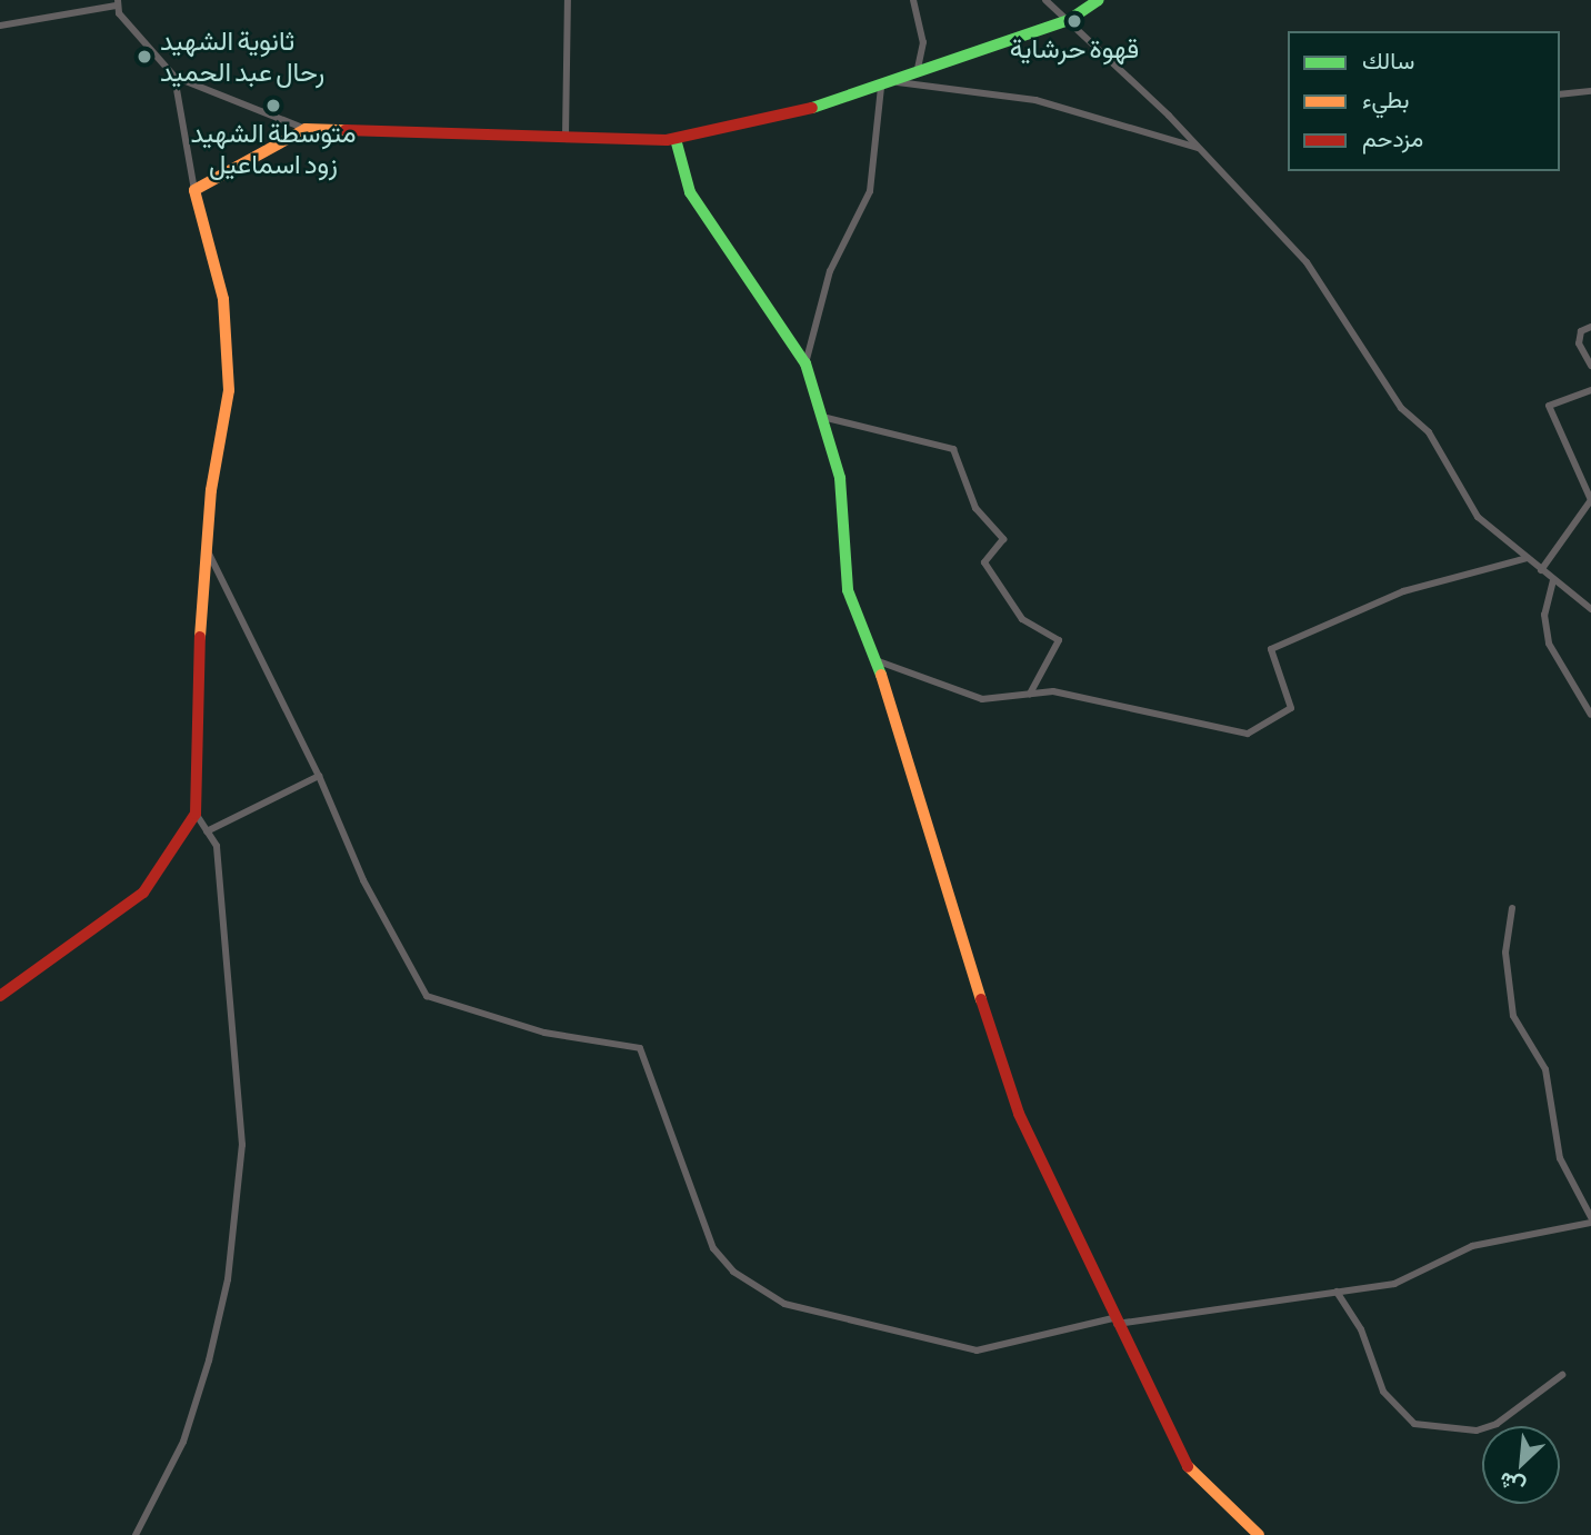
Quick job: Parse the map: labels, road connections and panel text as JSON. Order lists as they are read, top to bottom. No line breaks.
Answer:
{"places":["قهوة حرشاية","ثانوية الشهيد رحال عبد الحميد","متوسطة الشهيد زود اسماعيل"],"legend":["سالك","بطيء","مزدحم"],"north":"bottom left"}
